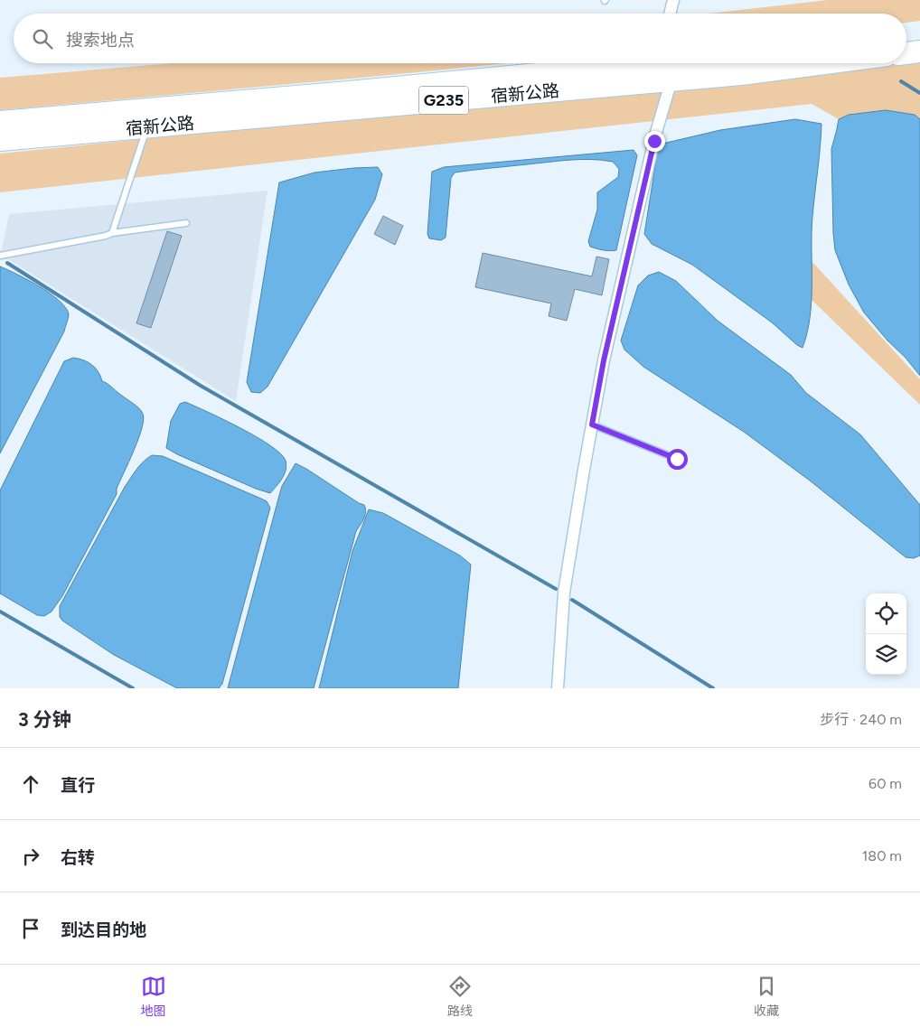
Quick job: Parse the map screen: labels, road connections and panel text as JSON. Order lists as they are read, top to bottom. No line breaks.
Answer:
{"streets":{"highway":["宿新公路","G235"]},"page":{"search":"搜索地点","heading":["3 分钟","步行 · 240 m"],"list":[["直行","60 m"],["右转","180 m"],"到达目的地"],"nav":["地图","路线","收藏"]}}
